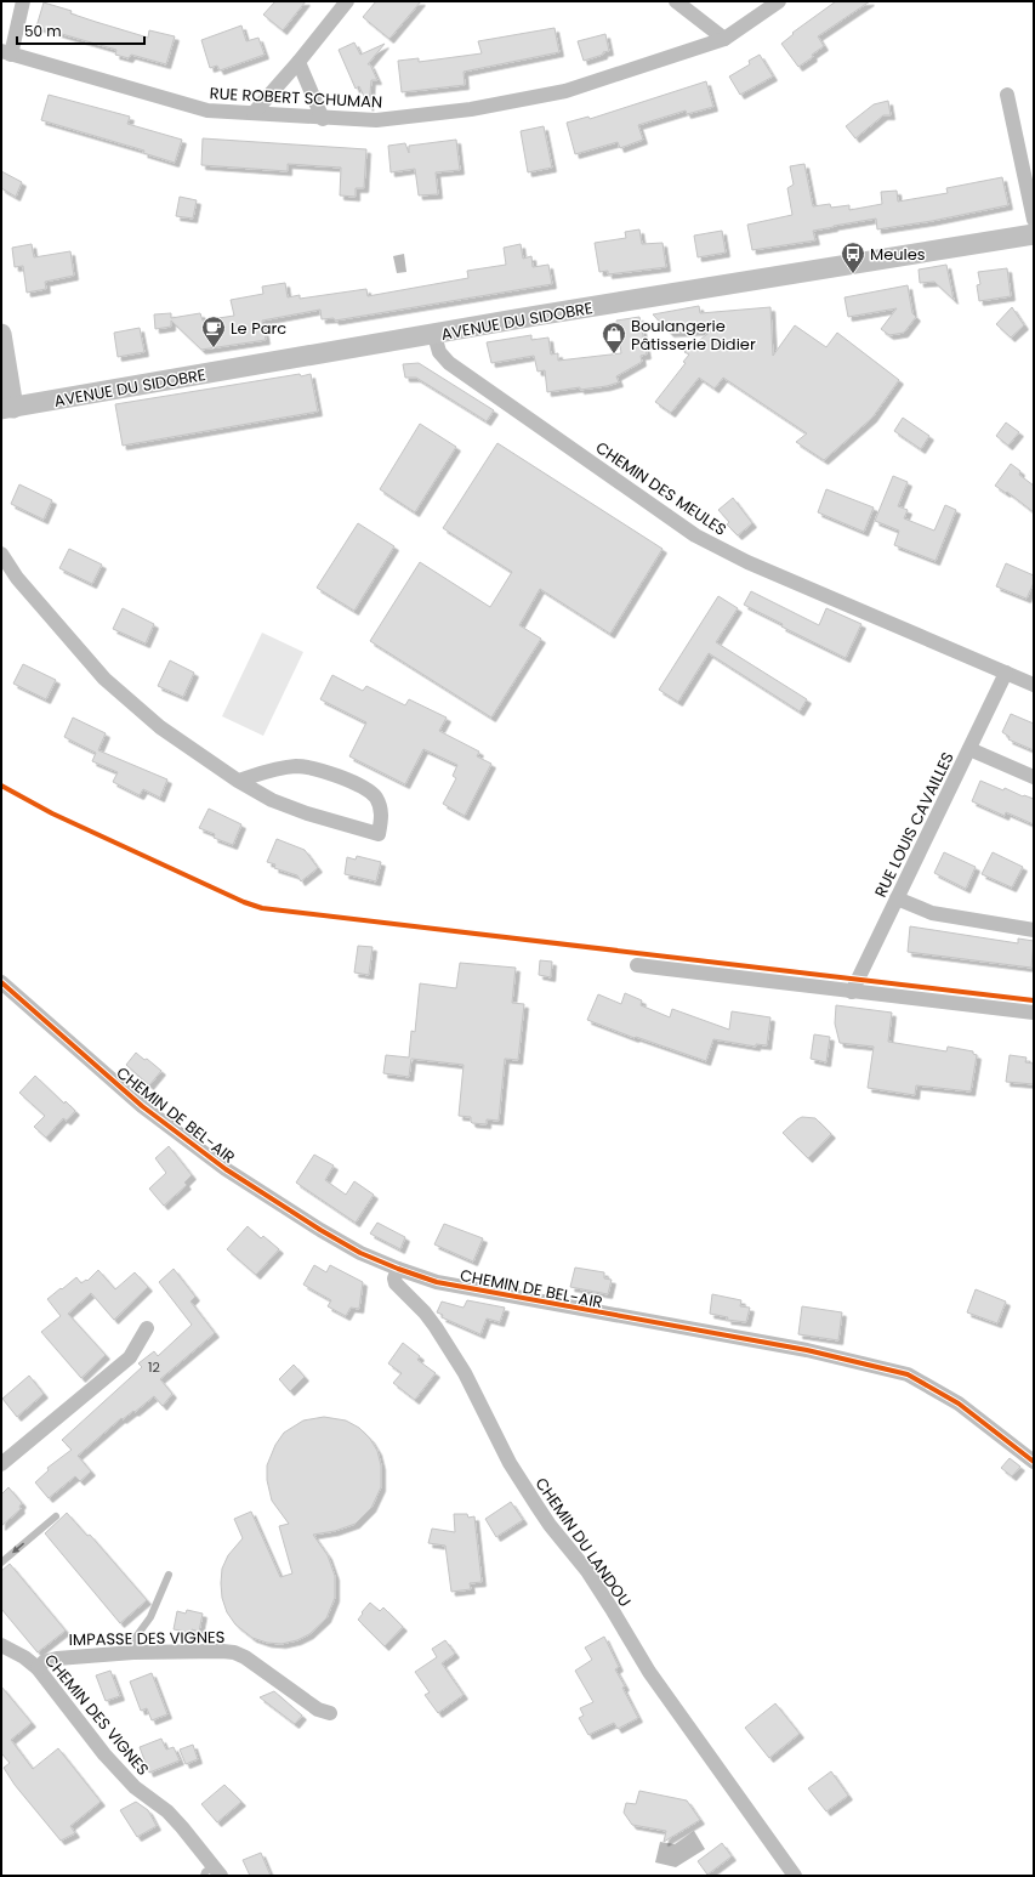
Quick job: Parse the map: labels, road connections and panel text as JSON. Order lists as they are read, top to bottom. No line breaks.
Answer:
{"streets":{"main road":["AVENUE DU SIDOBRE"],"street":["RUE ROBERT SCHUMAN","CHEMIN DES MEULES","RUE LOUIS CAVAILLES","CHEMIN DE BEL-AIR","CHEMIN DU LANDOU","IMPASSE DES VIGNES","CHEMIN DES VIGNES"]},"crossings":[["AVENUE DU SIDOBRE","CHEMIN DES MEULES"],["CHEMIN DES MEULES","RUE LOUIS CAVAILLES"],["CHEMIN DE BEL-AIR","CHEMIN DU LANDOU"],["IMPASSE DES VIGNES","CHEMIN DES VIGNES"]],"places":{"bus stop":["Meules"],"cafe":["Le Parc"],"shop":["Boulangerie Pâtisserie Didier"]},"house_numbers":["12"],"scale_bar":"50 m"}
